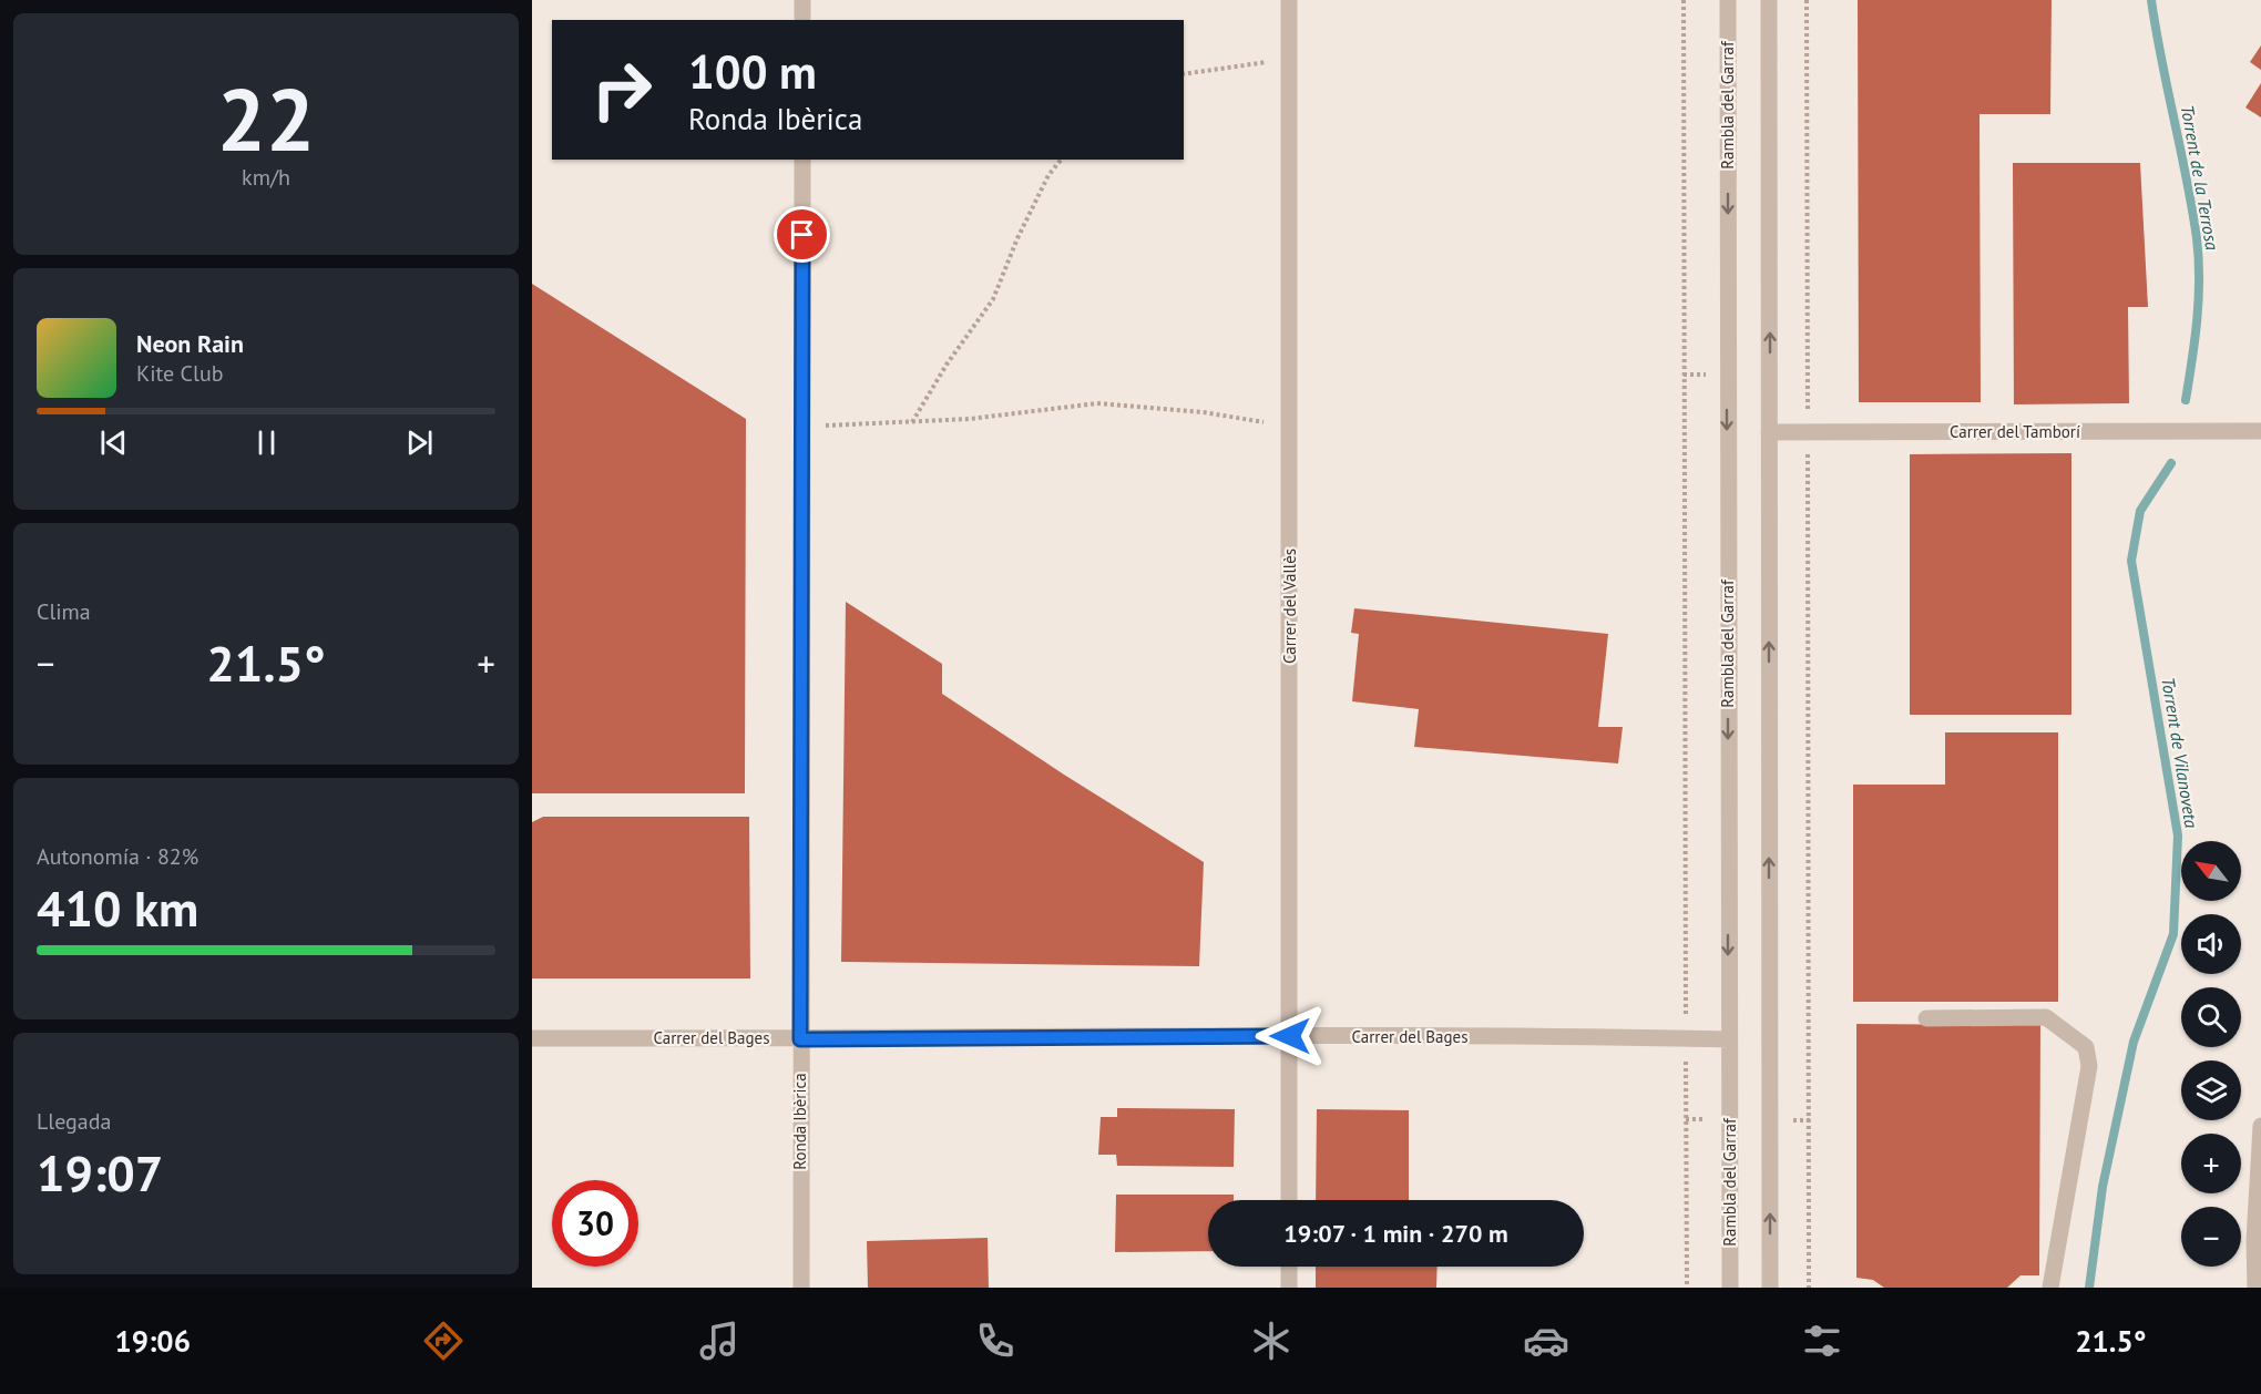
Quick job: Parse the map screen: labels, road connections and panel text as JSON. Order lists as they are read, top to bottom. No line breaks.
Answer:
{"streets":{"street":["Rambla del Garraf","Carrer del Tamborí","Carrer del Vallès","Carrer del Bages","Ronda Ibèrica"]},"crossings":[["Rambla del Garraf","Carrer del Bages"],["Carrer del Vallès","Carrer del Bages"],["Carrer del Bages","Ronda Ibèrica"]],"water":["Torrent de la Terrosa","Torrent de Vilanoveta"],"north":"top left","page":{"tile":[["22","km/h"],"Clima",["Autonomía · 82%","410 km"],["Llegada","19:07"]],"turn":["100 m","Ronda Ibèrica"],"song":["Neon Rain","Kite Club"],"heat":["−","21.5°","+"],"map_buttons":["+","−"],"limit":"30","trip":"19:07 · 1 min · 270 m","tabs":["19:06","21.5°"]}}
